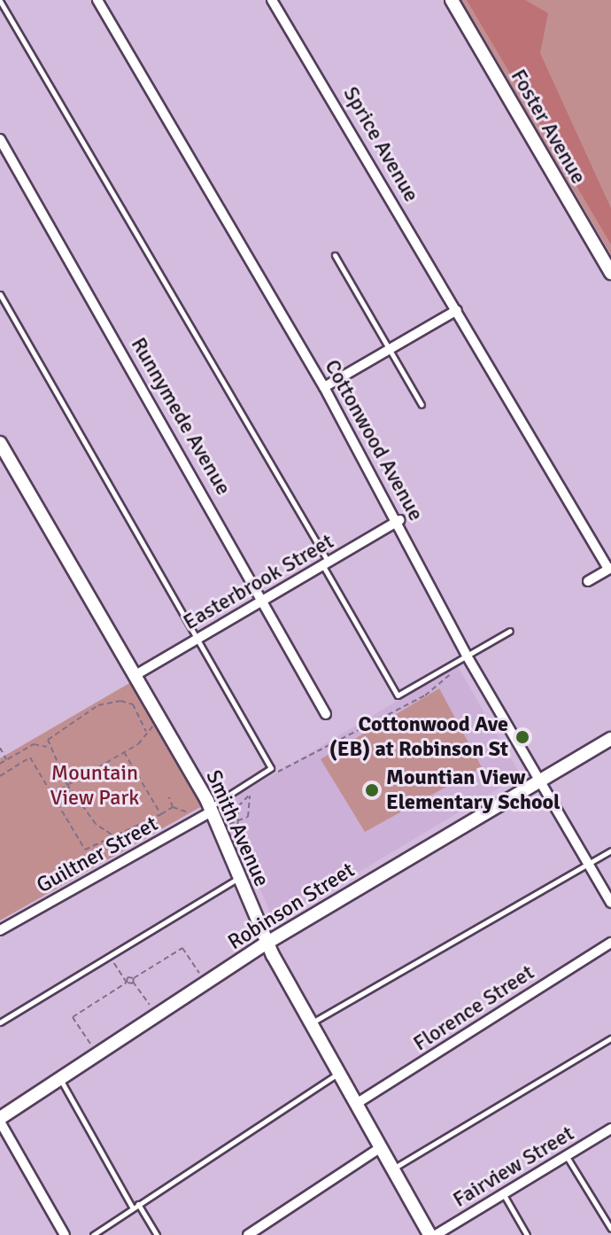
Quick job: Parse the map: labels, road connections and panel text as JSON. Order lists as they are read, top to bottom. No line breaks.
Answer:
{"streets":{"street":["Foster Avenue","Sprice Avenue","Runnymede Avenue","Cottonwood Avenue","Easterbrook Street","Smith Avenue","Guiltner Street","Robinson Street","Florence Street","Fairview Street"]},"crossings":[["Runnymede Avenue","Easterbrook Street"],["Cottonwood Avenue","Easterbrook Street"],["Cottonwood Avenue","Robinson Street"],["Easterbrook Street","Smith Avenue"],["Smith Avenue","Guiltner Street"],["Smith Avenue","Robinson Street"],["Smith Avenue","Florence Street"]],"parks":["Mountain View Park"],"places":["Cottonwood Ave (EB) at Robinson St","Mountian View Elementary School"]}
